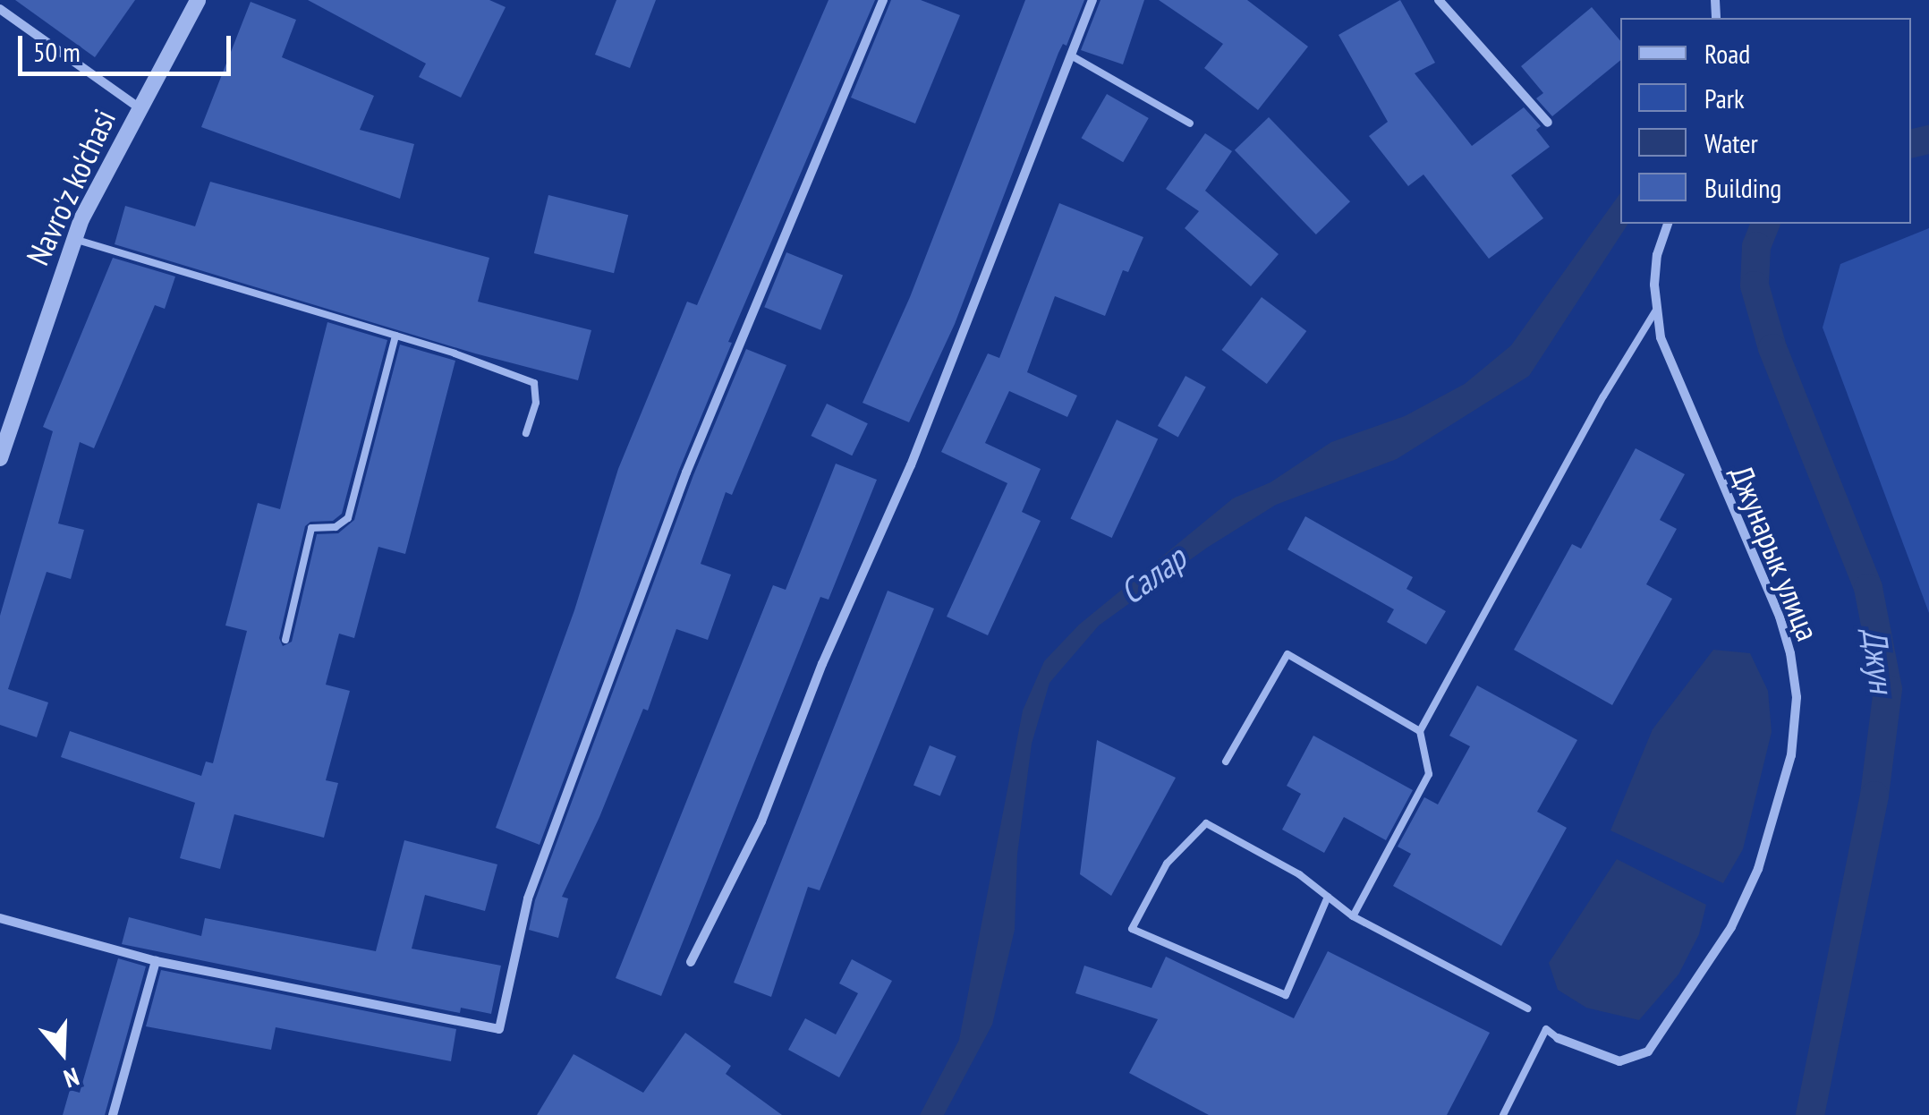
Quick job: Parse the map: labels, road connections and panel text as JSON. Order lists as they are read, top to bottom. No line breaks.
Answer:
{"streets":{"street":["Navro'z ko'chasi","Джунарык улица"]},"water":["Салар","Джун"],"legend":["Road","Park","Water","Building"],"scale_bar":"50 m","north":"bottom"}
